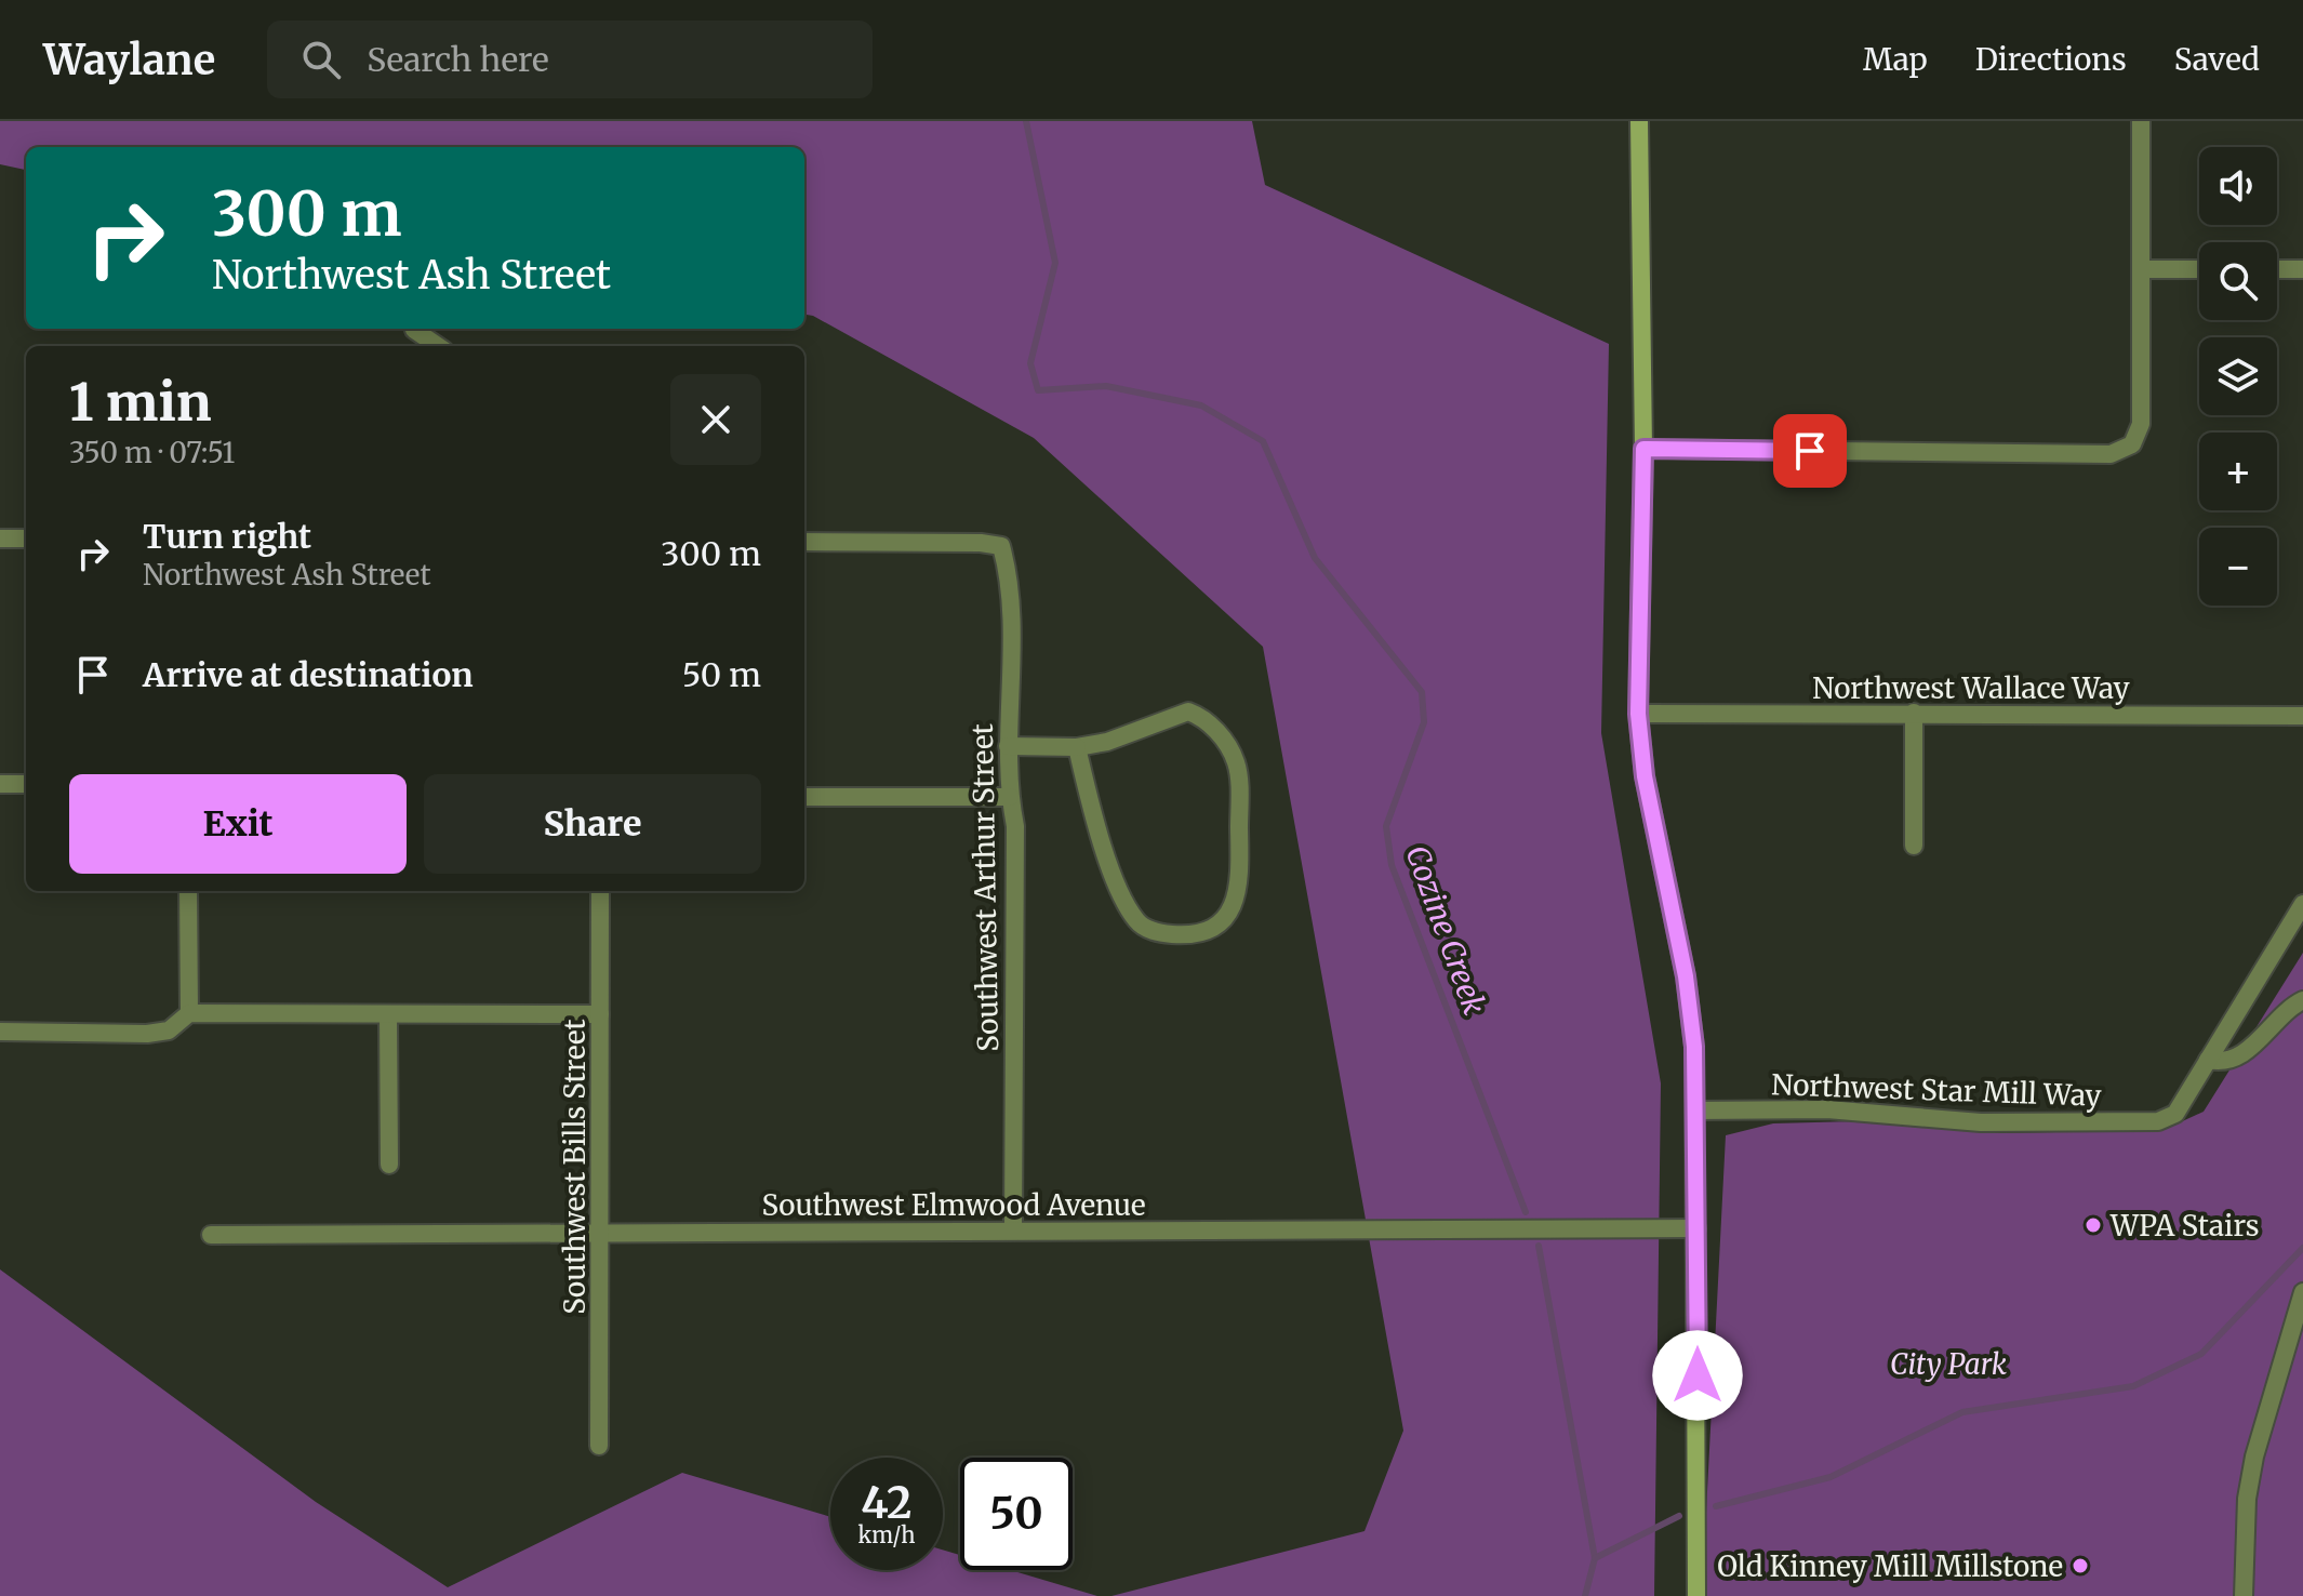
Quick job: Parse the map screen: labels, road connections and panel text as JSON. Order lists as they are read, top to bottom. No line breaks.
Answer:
{"streets":{"street":["Northwest Wallace Way","Southwest Arthur Street","Northwest Star Mill Way","Southwest Bills Street","Southwest Elmwood Avenue"]},"crossings":[["Southwest Arthur Street","Southwest Elmwood Avenue"],["Southwest Bills Street","Southwest Elmwood Avenue"]],"water":["Cozine Creek"],"parks":["City Park"],"places":["WPA Stairs","Old Kinney Mill Millstone"],"page":{"header":"Waylane","search":"Search here","nav":["Map","Directions","Saved"],"map_buttons":["+","−"],"turn":["300 m","Northwest Ash Street"],"heading":["1 min","350 m · 07:51"],"list":[{"name":"Turn right","note":"Northwest Ash Street","value":"300 m"},{"name":"Arrive at destination","value":"50 m"}],"buttons":["Exit","Share"],"speed":"42 km/h","limit":"50"}}
